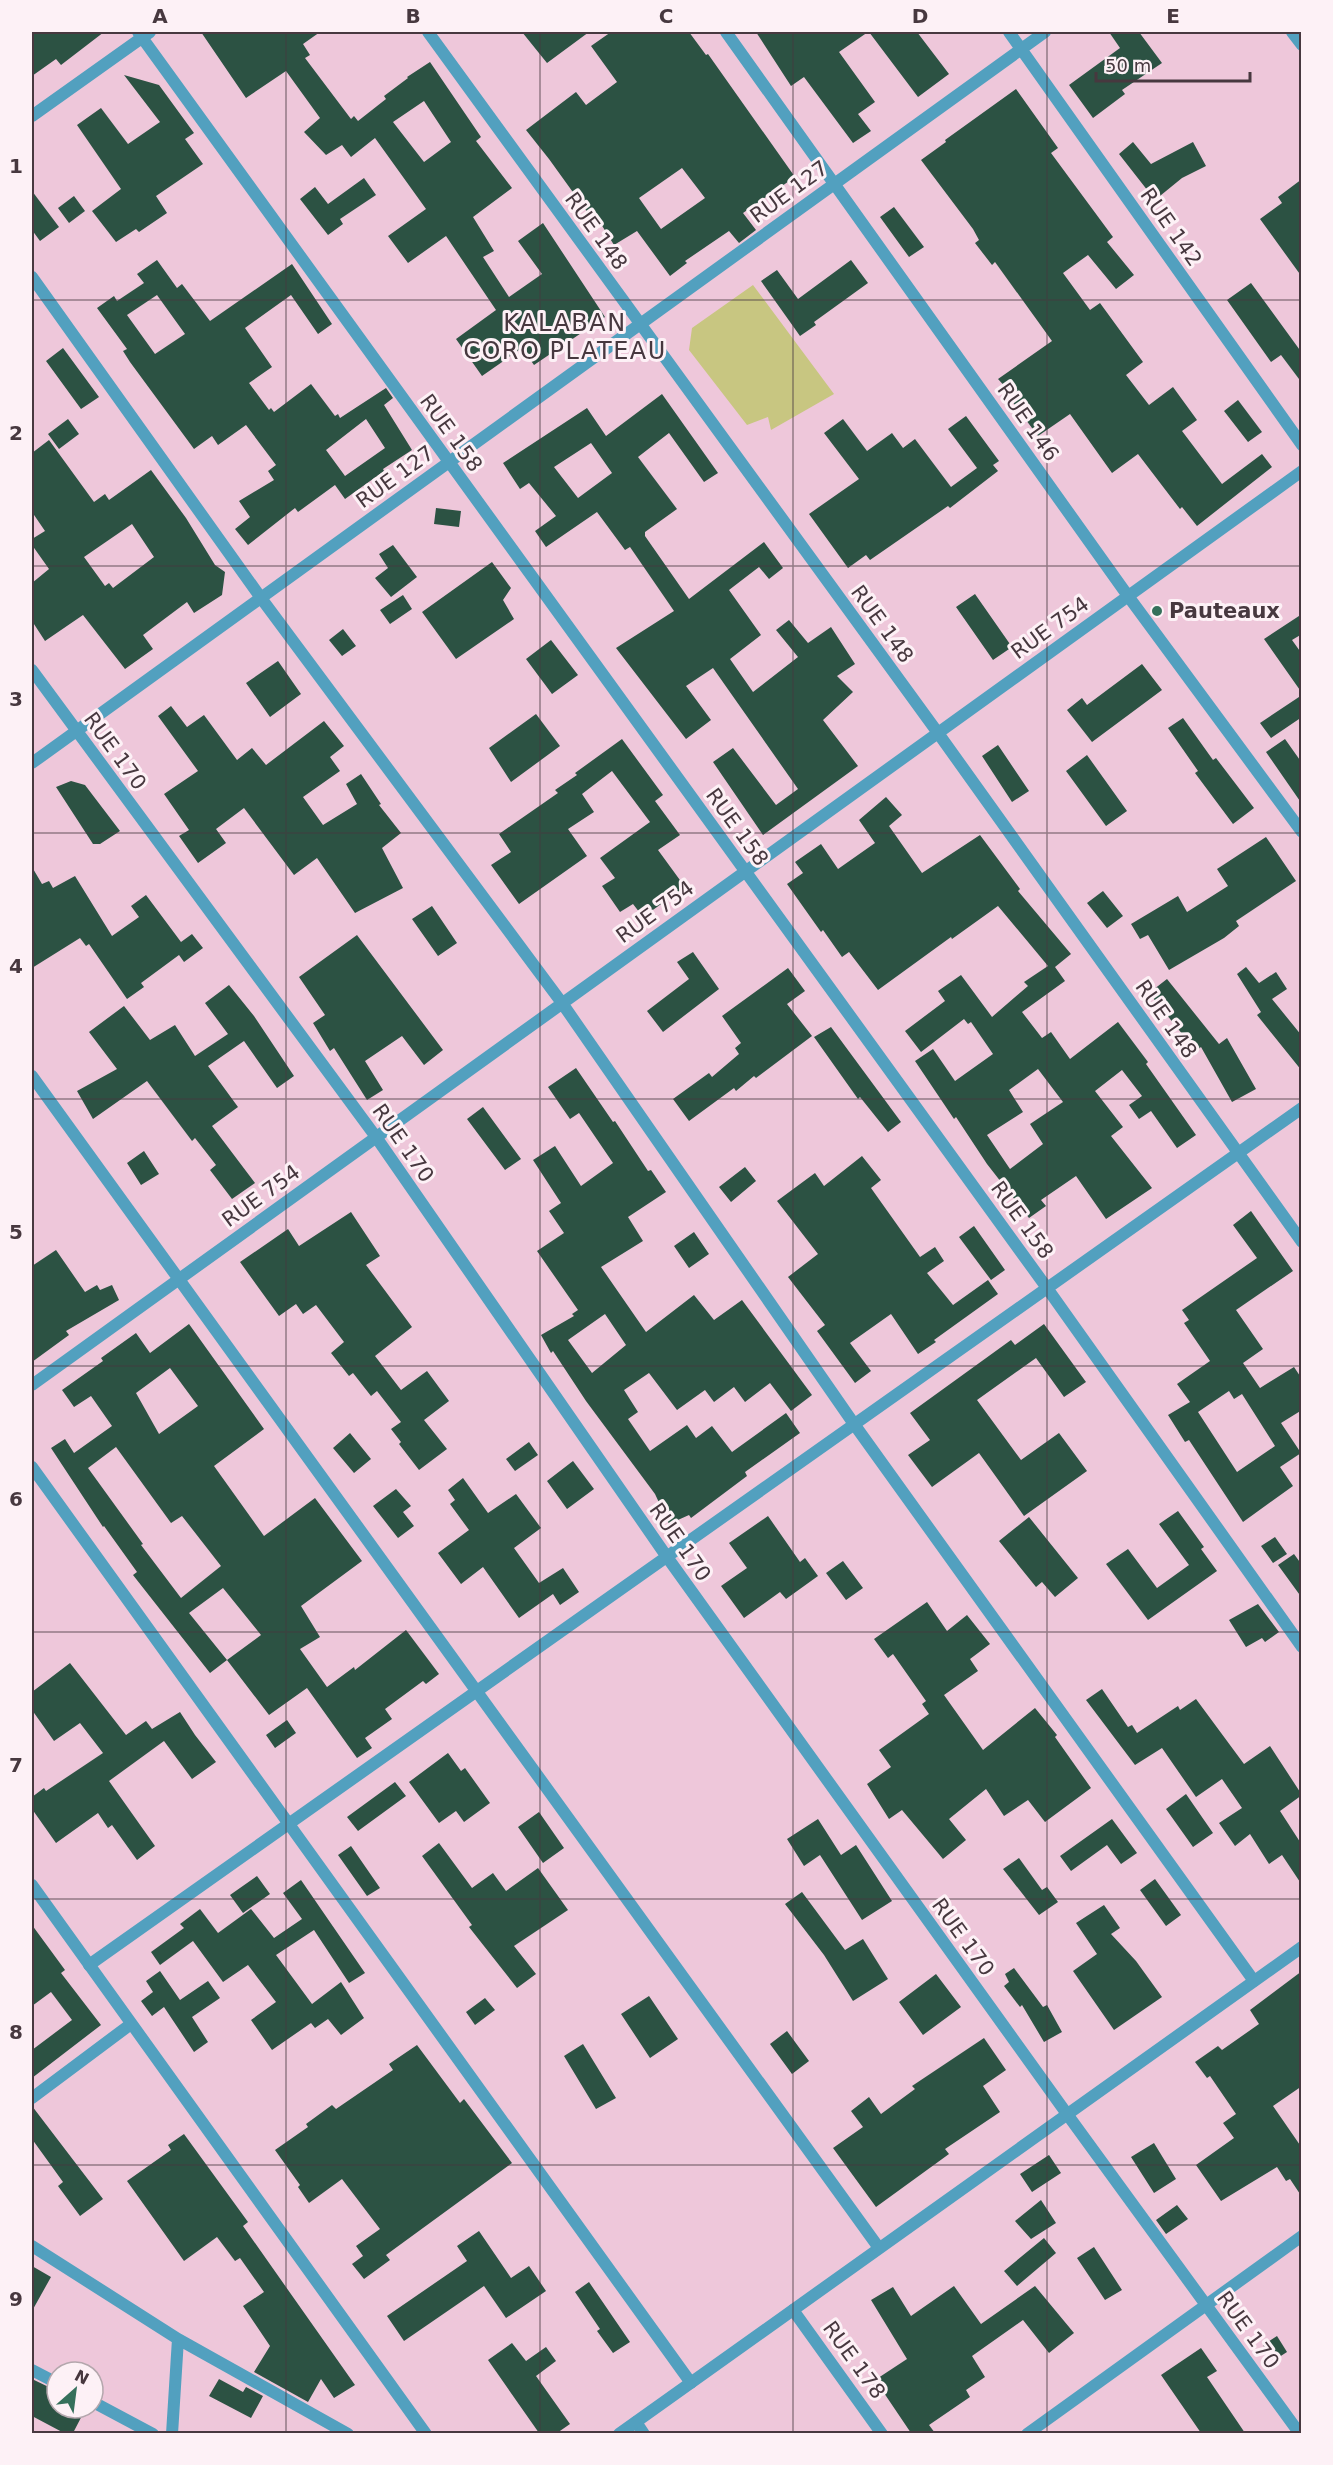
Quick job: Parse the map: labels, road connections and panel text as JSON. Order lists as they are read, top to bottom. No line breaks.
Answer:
{"streets":{"street":["RUE 127","RUE 142","RUE 148","RUE 146","RUE 158","RUE 754","RUE 170","RUE 178"]},"crossings":[["RUE 127","RUE 142"],["RUE 127","RUE 148"],["RUE 127","RUE 146"],["RUE 127","RUE 158"],["RUE 127","RUE 170"],["RUE 148","RUE 754"],["RUE 146","RUE 754"],["RUE 158","RUE 754"],["RUE 754","RUE 170"]],"districts":["KALABAN CORO PLATEAU"],"places":["Pauteaux"],"scale_bar":"50 m","north":"top right","grid":{"columns":["A","B","C","D","E"],"rows":["1","2","3","4","5","6","7","8","9"]}}
